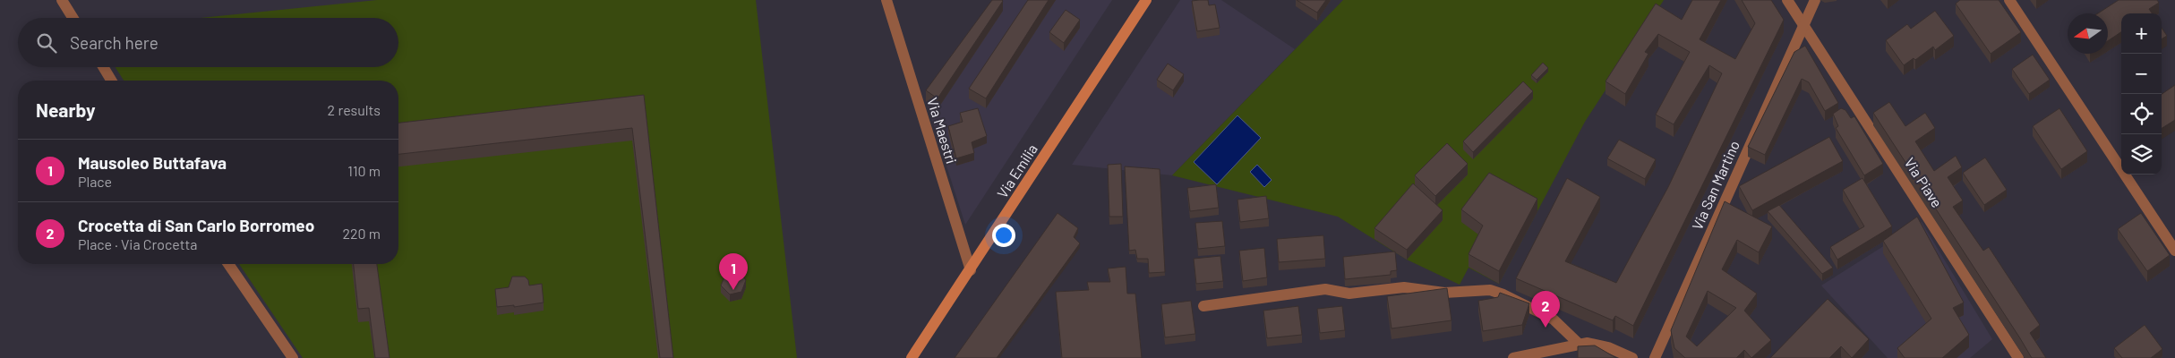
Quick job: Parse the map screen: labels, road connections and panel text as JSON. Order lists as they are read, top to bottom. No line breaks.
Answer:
{"streets":{"street":["Via Maestri","Via Emilia","Via Piave","Via San Martino"]},"crossings":[["Via Maestri","Via Emilia"],["Via Piave","Via San Martino"]],"north":"left","page":{"map_buttons":["+","−"],"search":"Search here","heading":["Nearby","2 results"],"list":[{"mark":"1","name":"Mausoleo Buttafava","note":"Place","value":"110 m"},{"mark":"2","name":"Crocetta di San Carlo Borromeo","note":"Place · Via Crocetta","value":"220 m"}],"pins":["1","2"]}}
